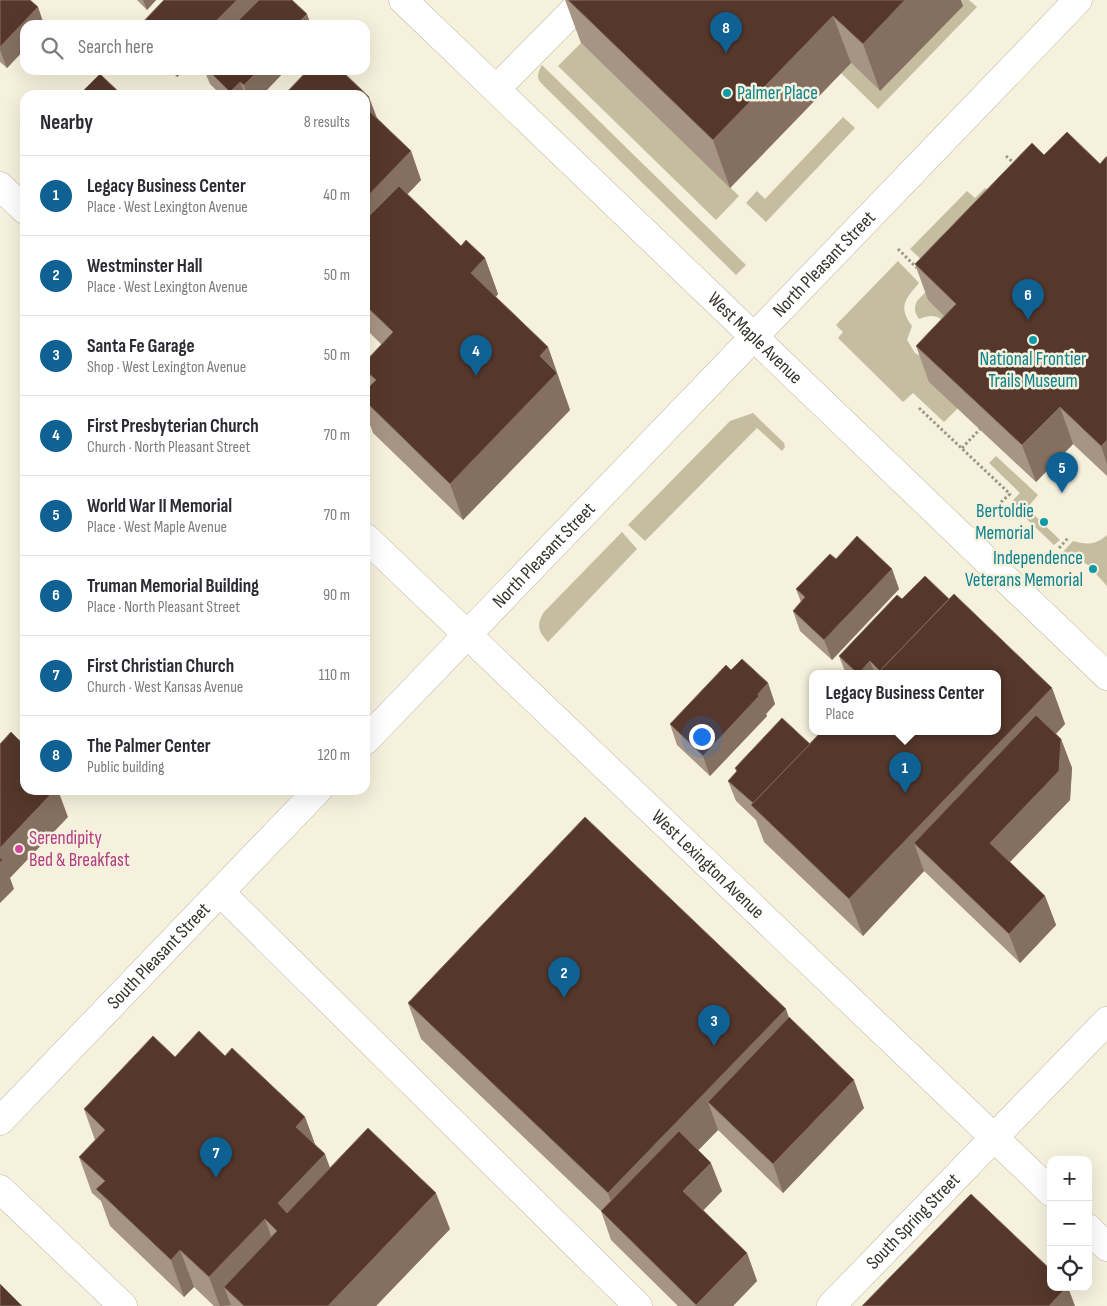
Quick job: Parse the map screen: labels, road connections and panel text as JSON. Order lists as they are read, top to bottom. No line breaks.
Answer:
{"streets":{"street":["North Pleasant Street","West Maple Avenue","West Lexington Avenue","South Pleasant Street","South Spring Street"]},"crossings":[["North Pleasant Street","West Maple Avenue"],["North Pleasant Street","West Lexington Avenue"],["West Lexington Avenue","South Spring Street"]],"places":["Palmer Place","National Frontier Trails Museum","Bertoldie Memorial","Independence Veterans Memorial","Serendipity Bed & Breakfast"],"page":{"pins":["8","6","4","5","1","2","3","7"],"search":"Search here","heading":["Nearby","8 results"],"list":[{"mark":"1","name":"Legacy Business Center","note":"Place · West Lexington Avenue","value":"40 m"},{"mark":"2","name":"Westminster Hall","note":"Place · West Lexington Avenue","value":"50 m"},{"mark":"3","name":"Santa Fe Garage","note":"Shop · West Lexington Avenue","value":"50 m"},{"mark":"4","name":"First Presbyterian Church","note":"Church · North Pleasant Street","value":"70 m"},{"mark":"5","name":"World War II Memorial","note":"Place · West Maple Avenue","value":"70 m"},{"mark":"6","name":"Truman Memorial Building","note":"Place · North Pleasant Street","value":"90 m"},{"mark":"7","name":"First Christian Church","note":"Church · West Kansas Avenue","value":"110 m"},{"mark":"8","name":"The Palmer Center","note":"Public building","value":"120 m"}],"popup":["Legacy Business Center","Place"],"map_buttons":["+","−"]}}
